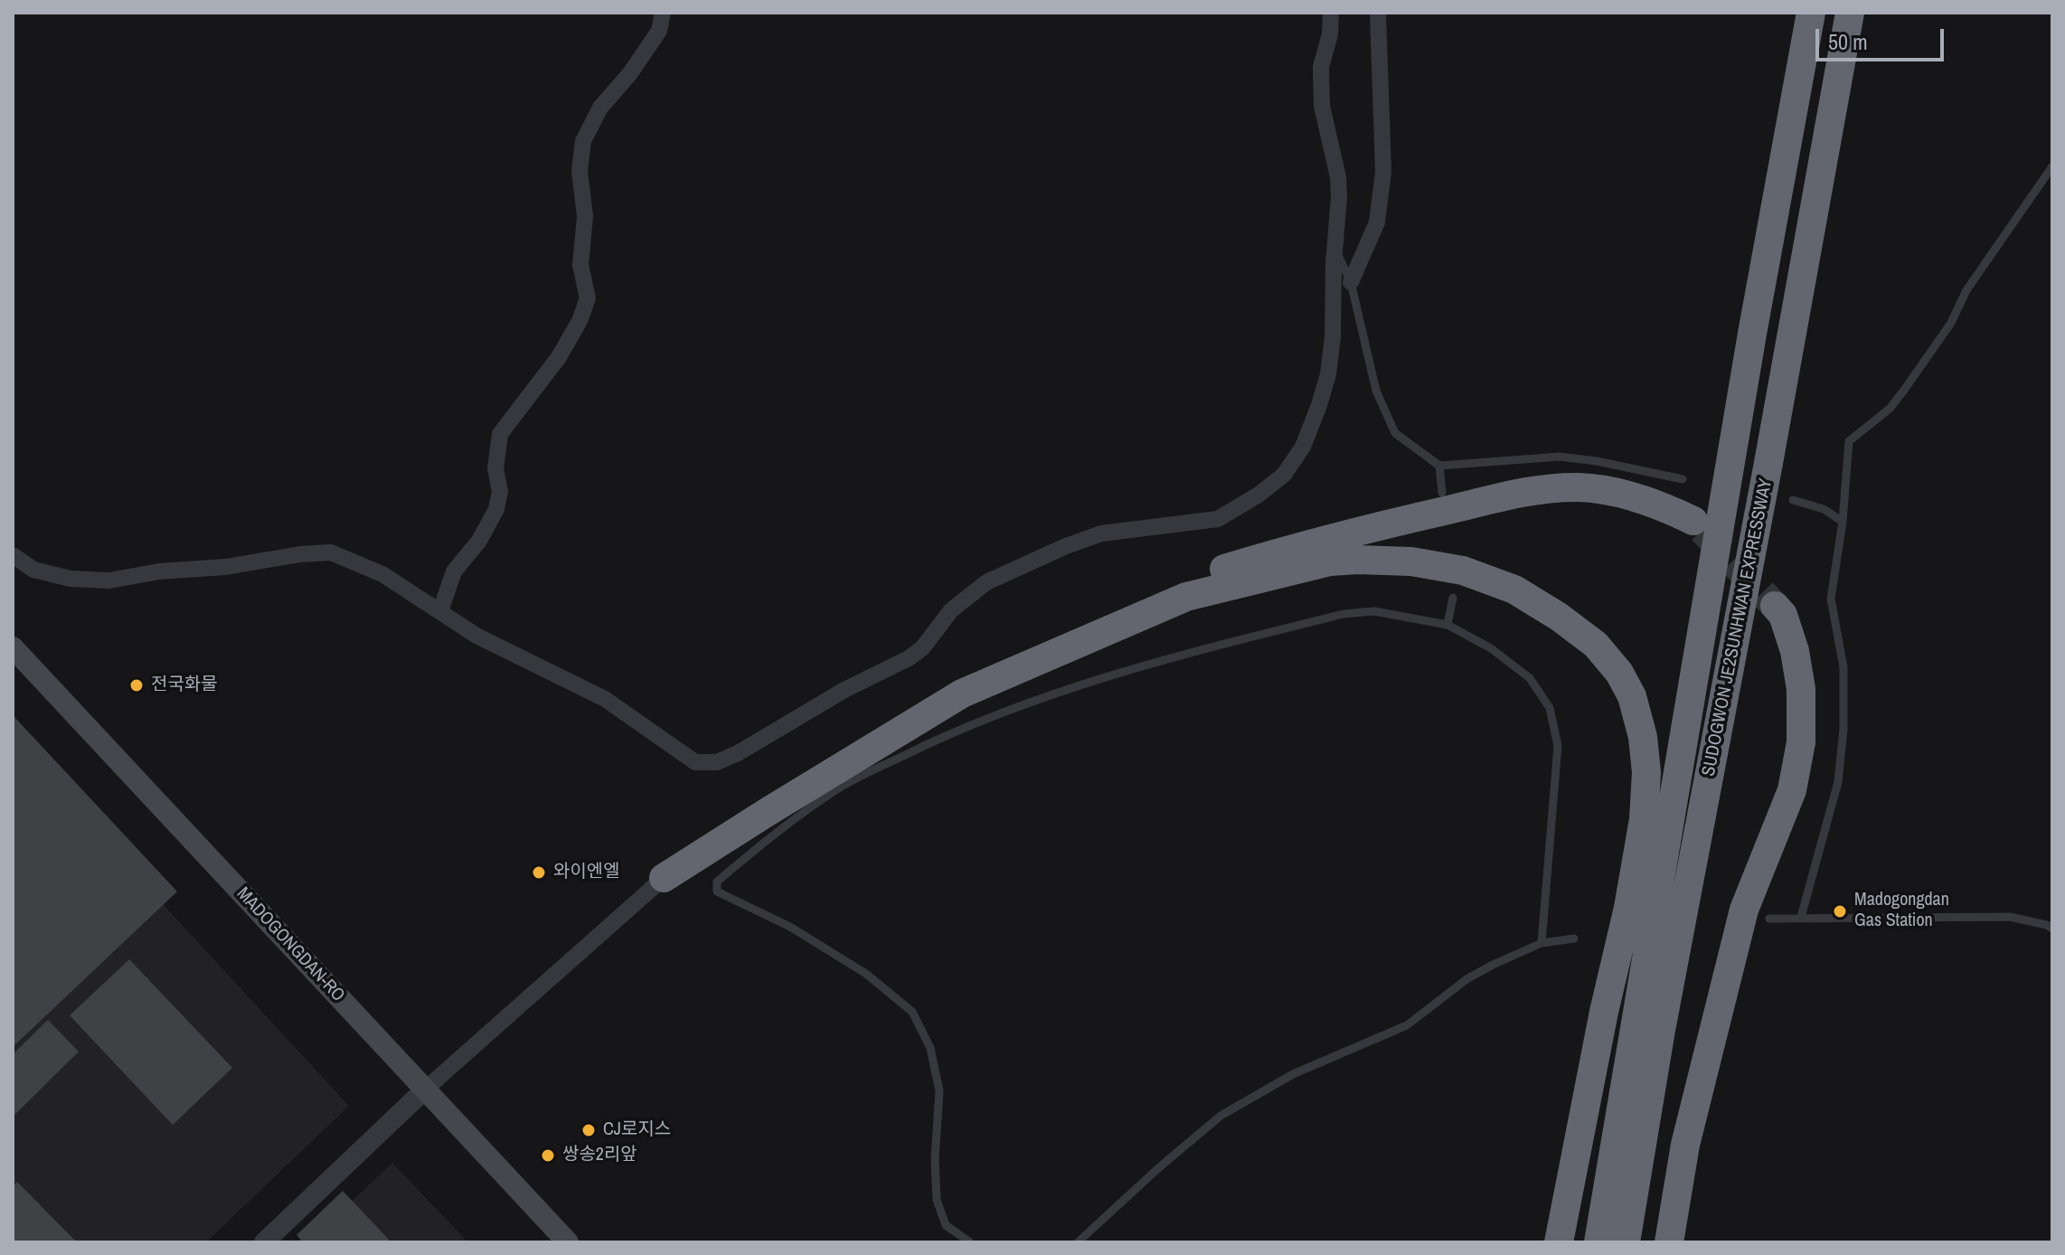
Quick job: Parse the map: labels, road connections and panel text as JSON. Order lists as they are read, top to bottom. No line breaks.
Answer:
{"streets":{"highway":["SUDOGWON JE2SUNHWAN EXPRESSWAY"],"main road":["MADOGONGDAN-RO"]},"places":["전국화물","와이엔엘","Madogongdan Gas Station","CJ로지스","쌍송2리앞"],"scale_bar":"50 m"}
